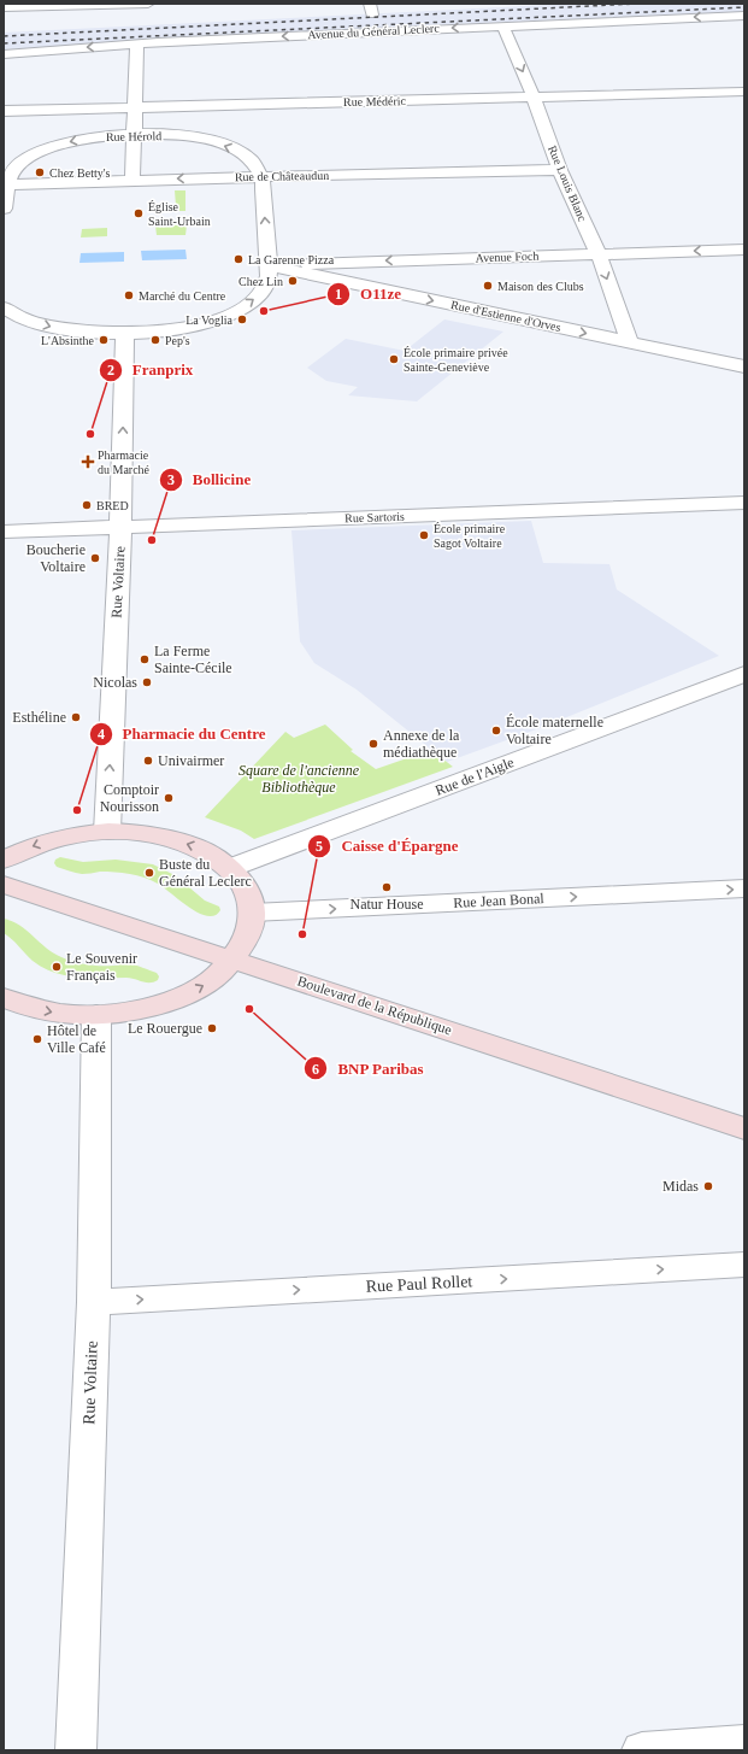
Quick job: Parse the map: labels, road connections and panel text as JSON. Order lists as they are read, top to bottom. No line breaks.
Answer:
{"streets":{"main road":["Boulevard de la République"],"street":["Avenue du Général Leclerc","Rue Médéric","Rue Hérold","Rue de Châteaudun","Rue Louis Blanc","Avenue Foch","Rue d'Estienne d'Orves","Rue Sartoris","Rue Voltaire","Rue de l'Aigle","Rue Jean Bonal","Rue Paul Rollet"]},"crossings":[["Avenue du Général Leclerc","Rue Louis Blanc"],["Rue Médéric","Rue Louis Blanc"],["Rue Hérold","Rue de Châteaudun"],["Rue de Châteaudun","Rue Louis Blanc"],["Rue Louis Blanc","Avenue Foch"],["Rue Louis Blanc","Rue d'Estienne d'Orves"],["Avenue Foch","Rue d'Estienne d'Orves"],["Rue Sartoris","Rue Voltaire"],["Rue Voltaire","Rue Paul Rollet"]],"one_way":["Avenue du Général Leclerc","Rue Louis Blanc","Avenue Foch","Rue d'Estienne d'Orves","Rue Voltaire","Rue Jean Bonal","Rue Paul Rollet"],"parks":["Square de l'ancienne Bibliothèque"],"places":{"other":["Chez Betty's","Église Saint-Urbain","La Garenne Pizza","Chez Lin","Maison des Clubs","Marché du Centre","O11ze","La Voglia","L'Absinthe","Pep's","École primaire privée Sainte-Geneviève","Franprix","BRED","École primaire Sagot Voltaire","Bollicine","Boucherie Voltaire","La Ferme Sainte-Cécile","Nicolas","Esthéline","École maternelle Voltaire","Annexe de la médiathèque","Univairmer","Comptoir Nourisson","Pharmacie du Centre","Buste du Général Leclerc","Natur House","Caisse d'Épargne","Le Souvenir Français","BNP Paribas","Le Rouergue","Hôtel de Ville Café","Midas"],"health":["Pharmacie du Marché"]}}
